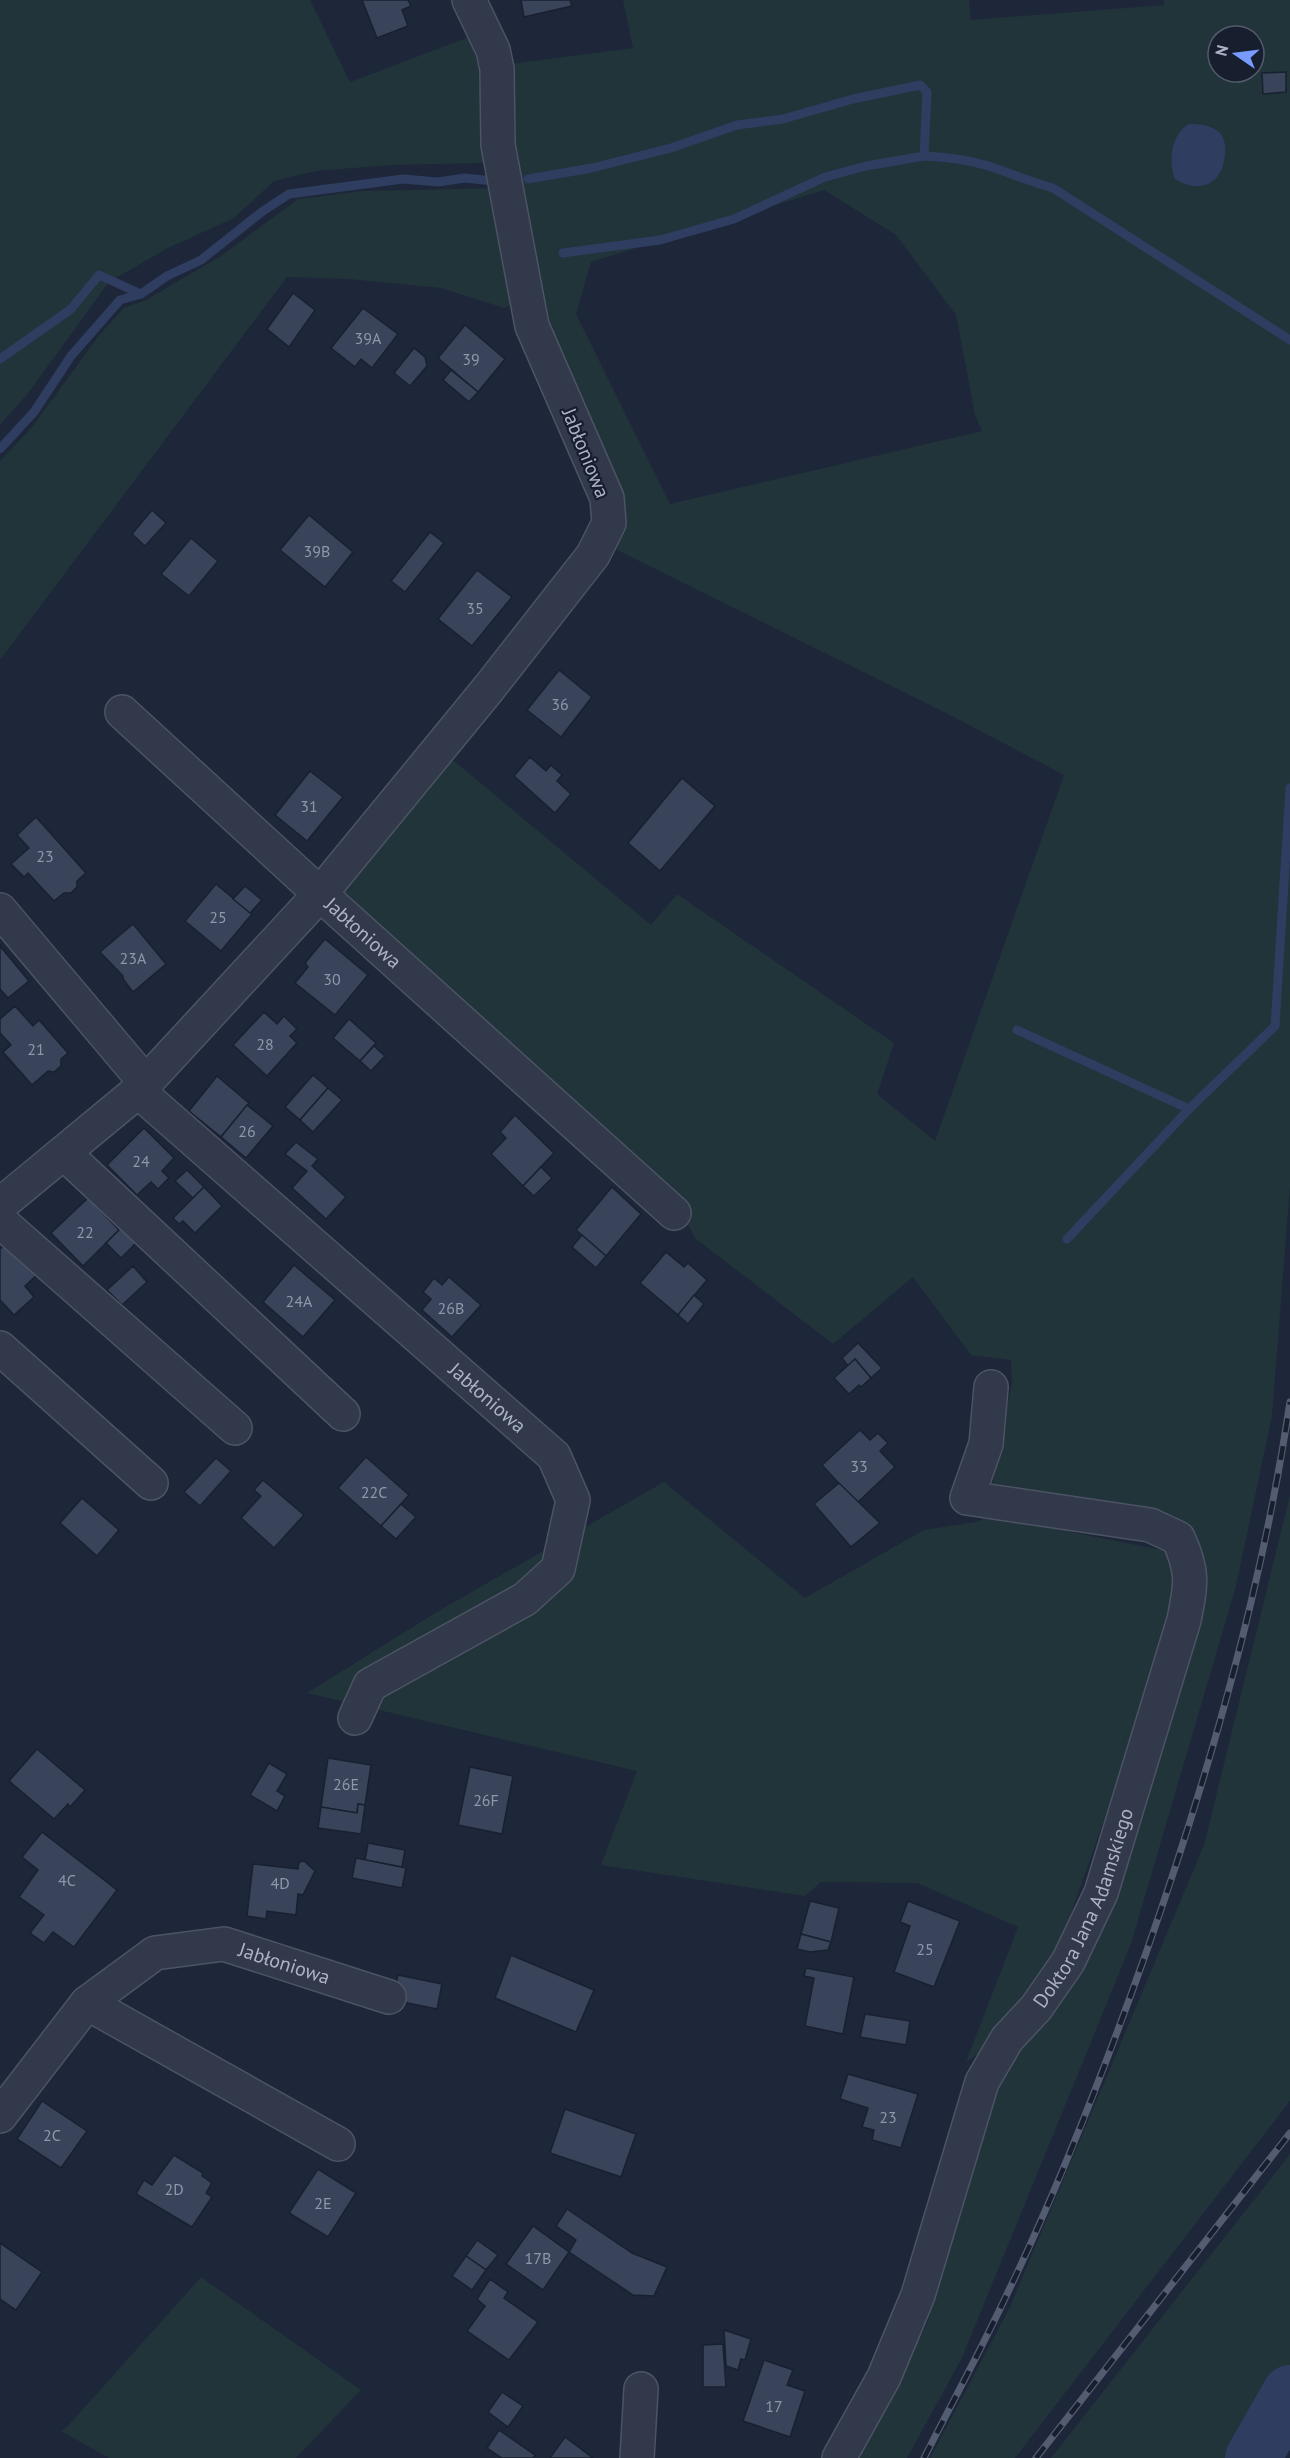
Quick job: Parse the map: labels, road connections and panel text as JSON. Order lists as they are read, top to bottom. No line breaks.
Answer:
{"streets":{"street":["Jabłoniowa","Doktora Jana Adamskiego"]},"house_numbers":["39A","39","39B","35","36","31","23","25","23A","30","28","21","26","24","22","24A","26B","33","22C","26E","26F","4C","4D","25","23","2C","2D","2E","17B","17"],"north":"left"}
